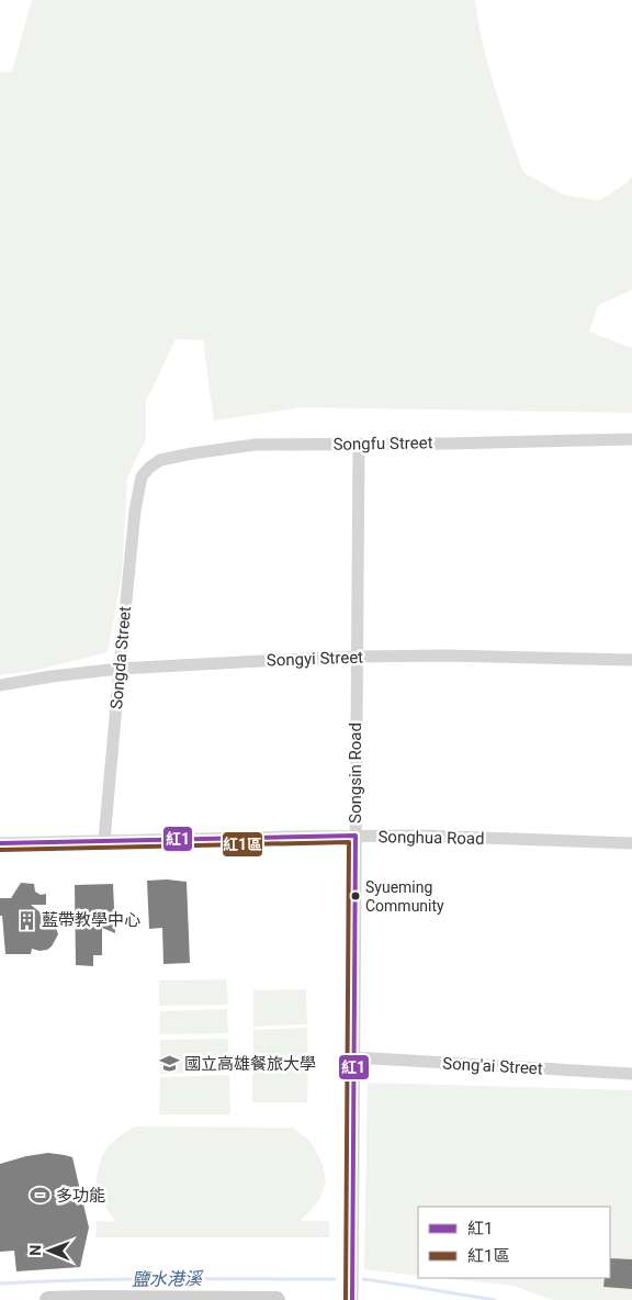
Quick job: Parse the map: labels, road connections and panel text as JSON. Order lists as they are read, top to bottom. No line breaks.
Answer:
{"streets":{"street":["Songfu Street","Songda Street","Songyi Street","Songsin Road","Songhua Road","Song'ai Street"]},"crossings":[["Songfu Street","Songda Street"],["Songfu Street","Songsin Road"],["Songda Street","Songyi Street"],["Songda Street","Songhua Road"],["Songyi Street","Songsin Road"],["Songsin Road","Songhua Road"],["Songsin Road","Song'ai Street"]],"water":["鹽水港溪"],"places":{"other":["Syueming Community"],"building":["藍帶教學中心"],"school or university":["國立高雄餐旅大學"],"sports":["多功能"]},"lines":["transit line 紅1","transit line 紅1區"],"legend":["紅1","紅1區"],"north":"left"}
